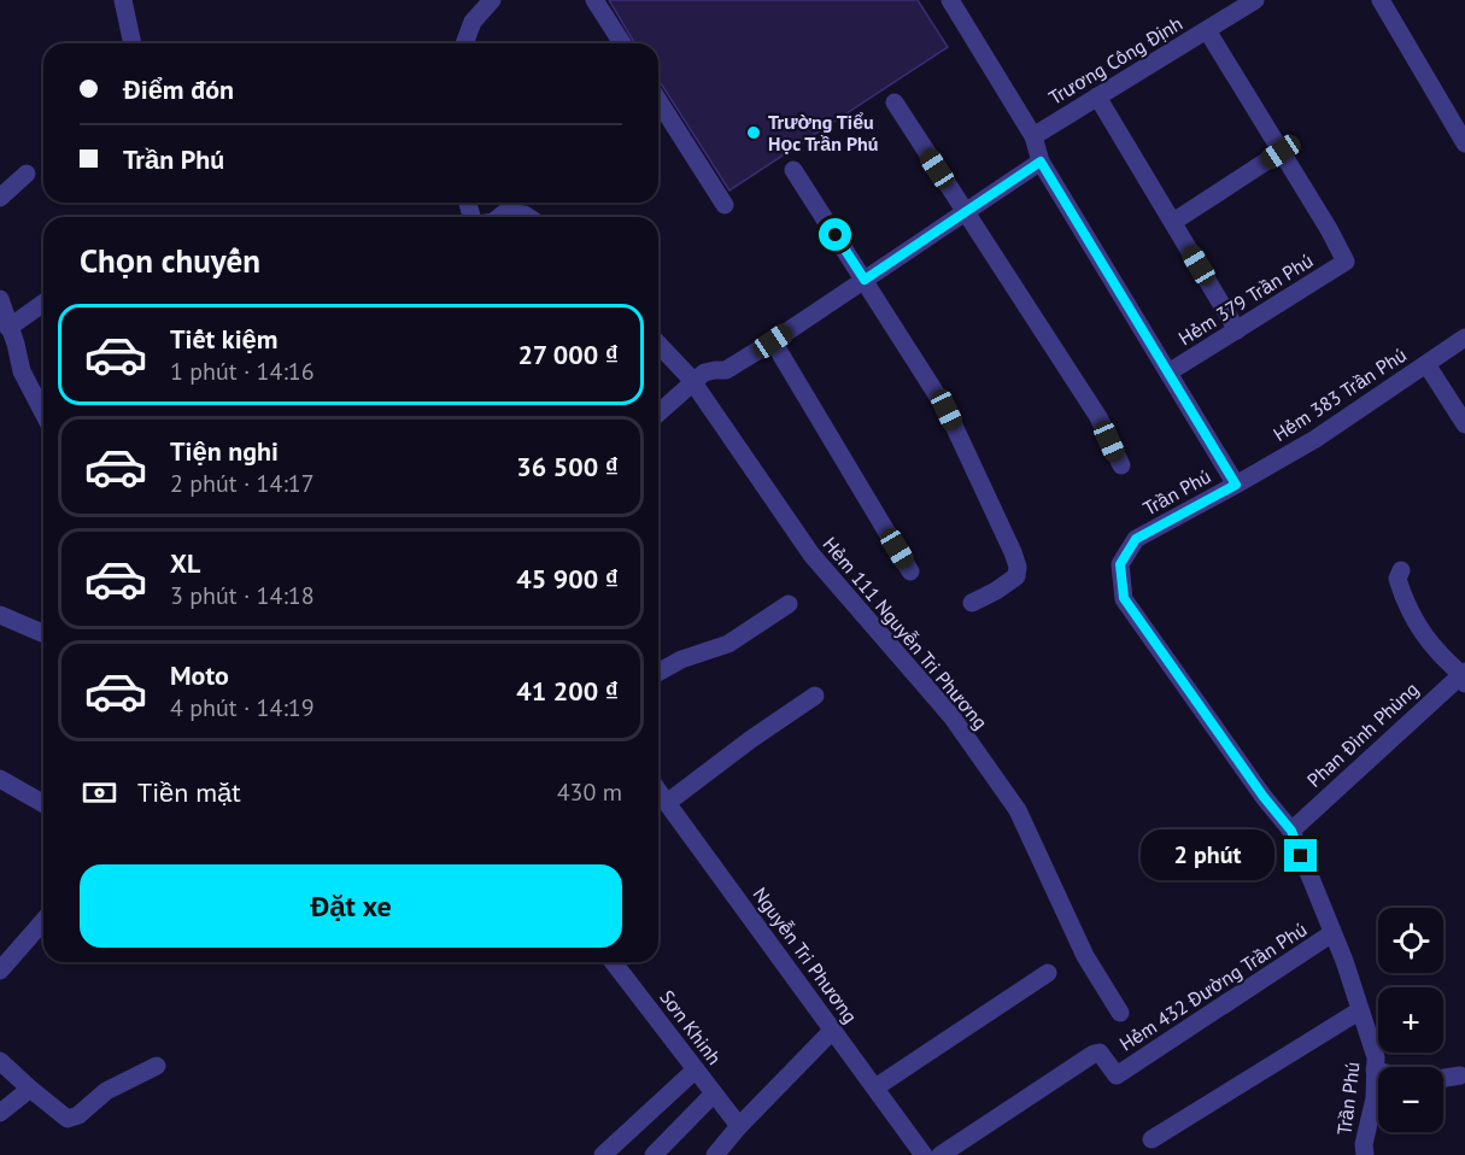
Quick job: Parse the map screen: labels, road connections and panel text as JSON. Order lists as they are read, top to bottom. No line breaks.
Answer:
{"streets":{"street":["Trương Công Định","Hẻm 379 Trần Phú","Hẻm 383 Trần Phú","Trần Phú","Hẻm 111 Nguyễn Tri Phương","Phan Đình Phùng","Nguyễn Tri Phương","Hẻm 432 Đường Trần Phú","Sơn Khinh"]},"crossings":[["Trương Công Định","Trần Phú"],["Hẻm 379 Trần Phú","Trần Phú"],["Hẻm 383 Trần Phú","Trần Phú"],["Trần Phú","Phan Đình Phùng"],["Trần Phú","Hẻm 432 Đường Trần Phú"]],"places":["Trường Tiểu Học Trần Phú"],"page":{"banner":["Điểm đón","Trần Phú"],"heading":"Chọn chuyến","list":[{"name":"Tiết kiệm","note":"1 phút · 14:16","value":"27 000 ₫"},{"name":"Tiện nghi","note":"2 phút · 14:17","value":"36 500 ₫"},{"name":"XL","note":"3 phút · 14:18","value":"45 900 ₫"},{"name":"Moto","note":"4 phút · 14:19","value":"41 200 ₫"}],"pay":["Tiền mặt","430 m"],"bubble":"2 phút","buttons":"Đặt xe","map_buttons":["+","−"]}}
